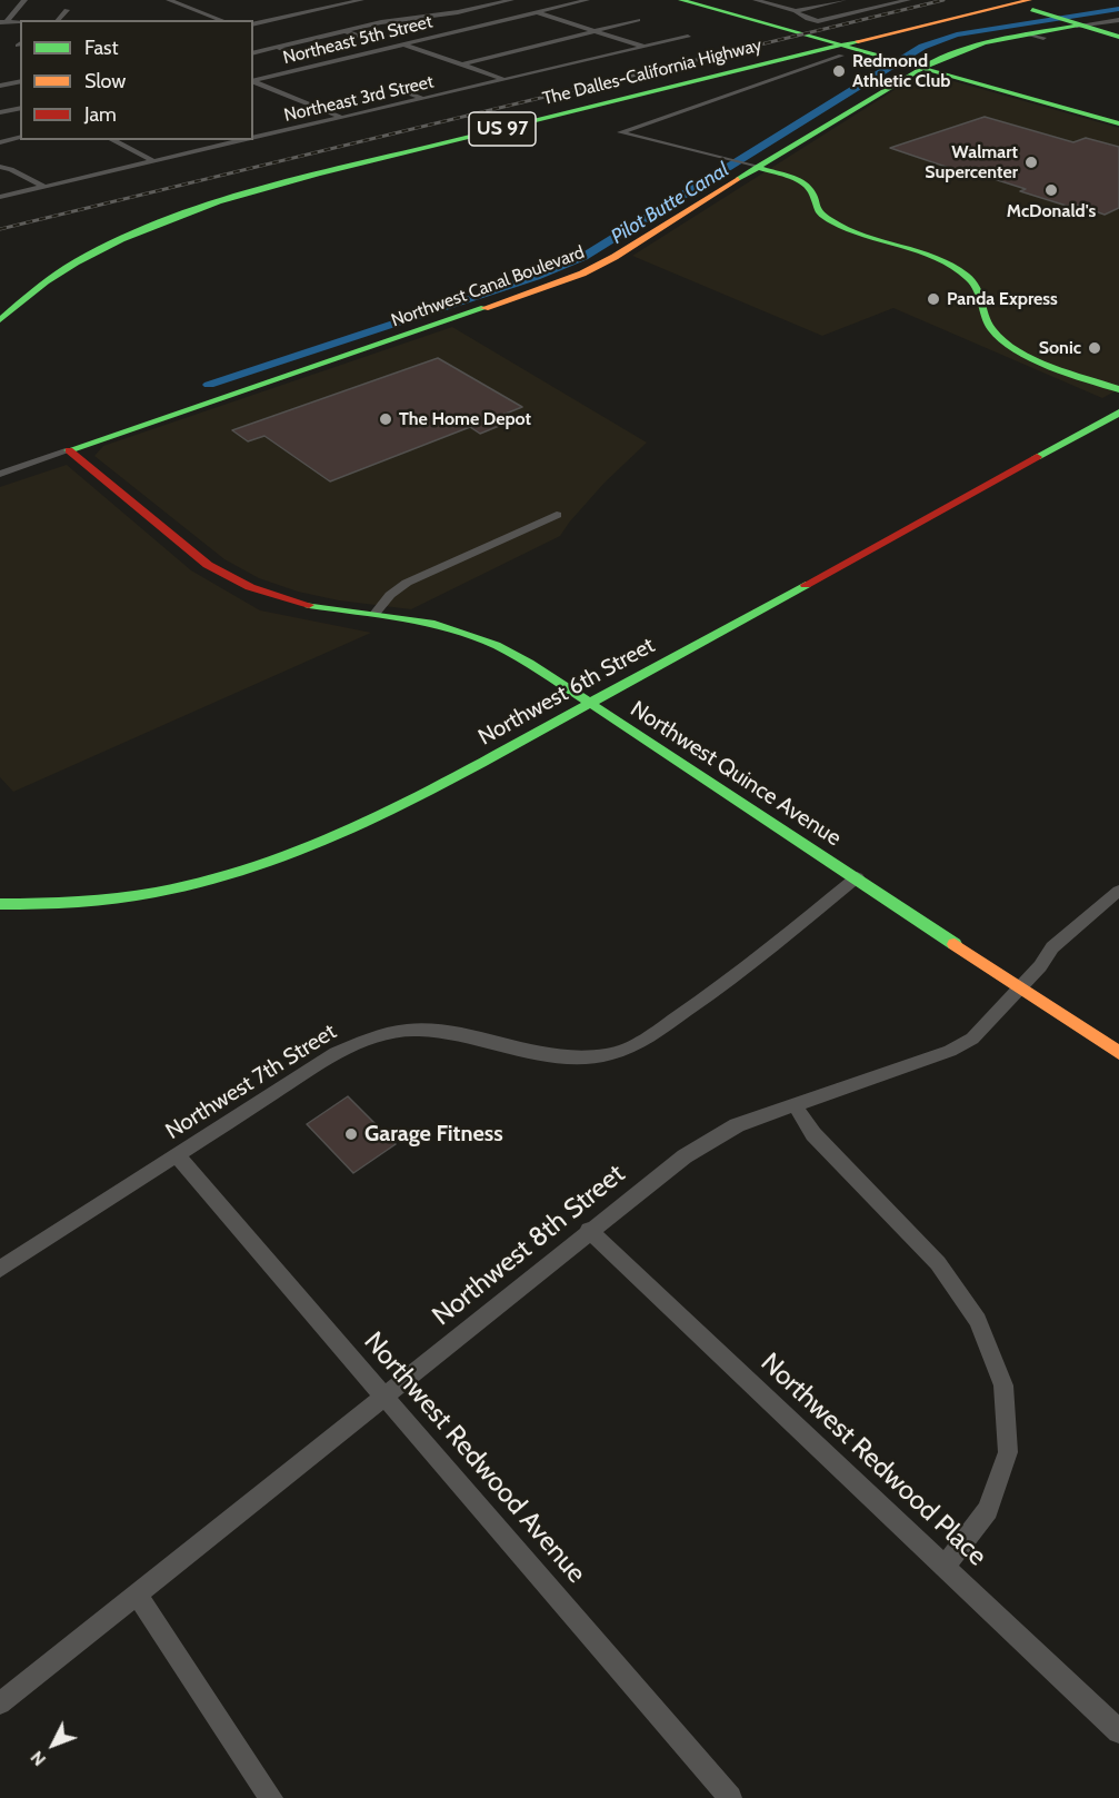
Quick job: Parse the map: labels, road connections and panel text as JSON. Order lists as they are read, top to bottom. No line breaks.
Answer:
{"streets":{"main road":["The Dalles-California Highway","US 97","Northwest Canal Boulevard","Northwest 6th Street","Northwest Quince Avenue"],"street":["Northeast 5th Street","Northeast 3rd Street","Northwest 7th Street","Northwest 8th Street","Northwest Redwood Avenue","Northwest Redwood Place"]},"crossings":[["The Dalles-California Highway","Northwest Canal Boulevard"],["Northwest Canal Boulevard","Northwest Quince Avenue"],["Northwest 6th Street","Northwest Quince Avenue"],["Northwest Quince Avenue","Northwest 7th Street"],["Northwest Quince Avenue","Northwest 8th Street"],["Northwest 7th Street","Northwest Redwood Avenue"],["Northwest 8th Street","Northwest Redwood Avenue"],["Northwest 8th Street","Northwest Redwood Place"]],"water":["Pilot Butte Canal"],"places":["Redmond Athletic Club","Walmart Supercenter","McDonald's","Panda Express","Sonic","The Home Depot","Garage Fitness"],"legend":["Fast","Slow","Jam"],"north":"bottom left"}
